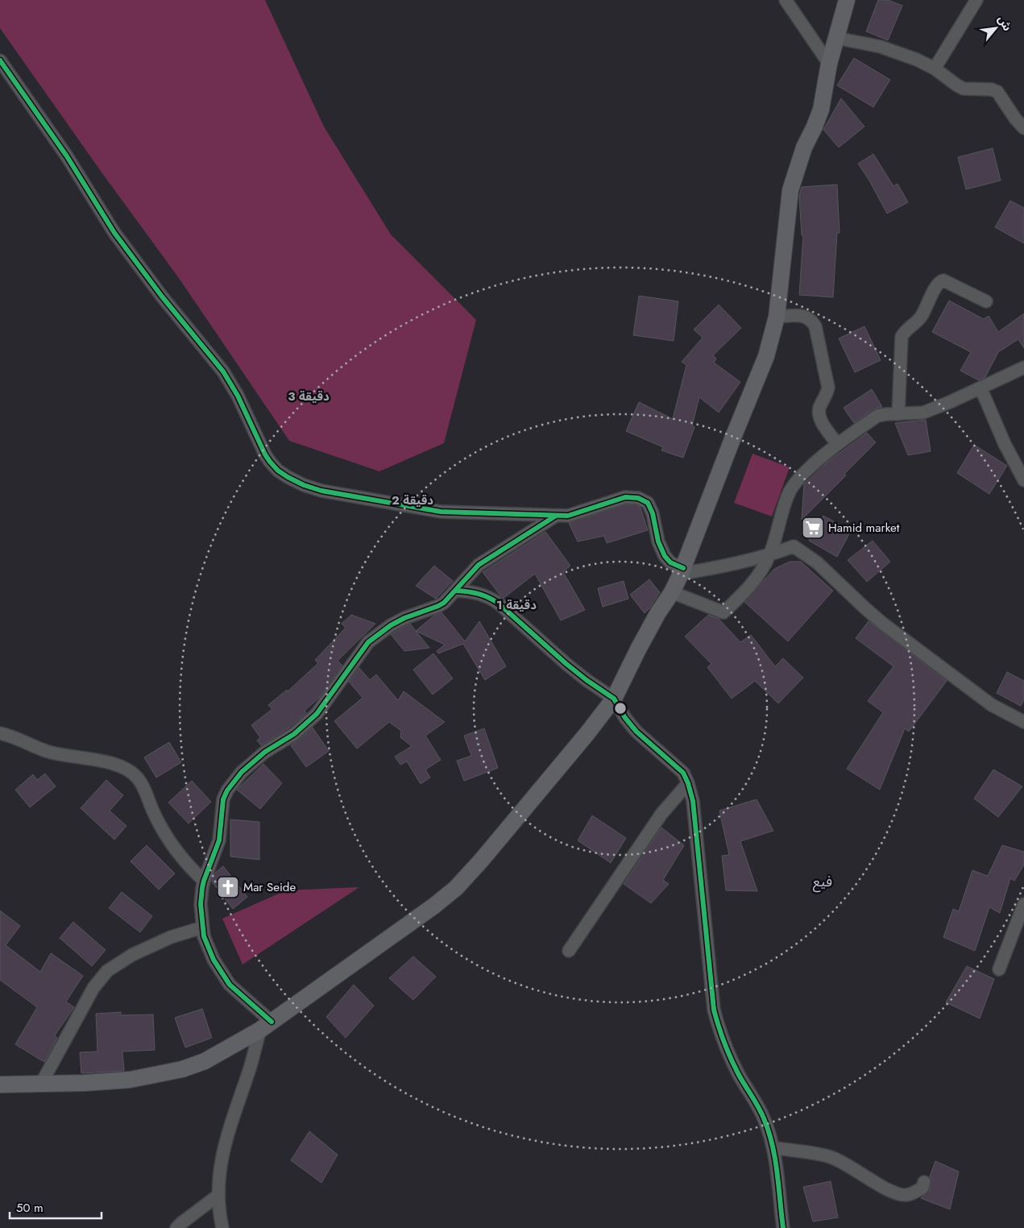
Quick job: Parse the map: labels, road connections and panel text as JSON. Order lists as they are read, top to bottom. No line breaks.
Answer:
{"districts":["فيع"],"places":{"supermarket":["Hamid market"],"church":["Mar Seide"]},"scale_bar":"50 m","north":"top right","rings":["3 دقيقة","2 دقيقة","1 دقيقة"]}
